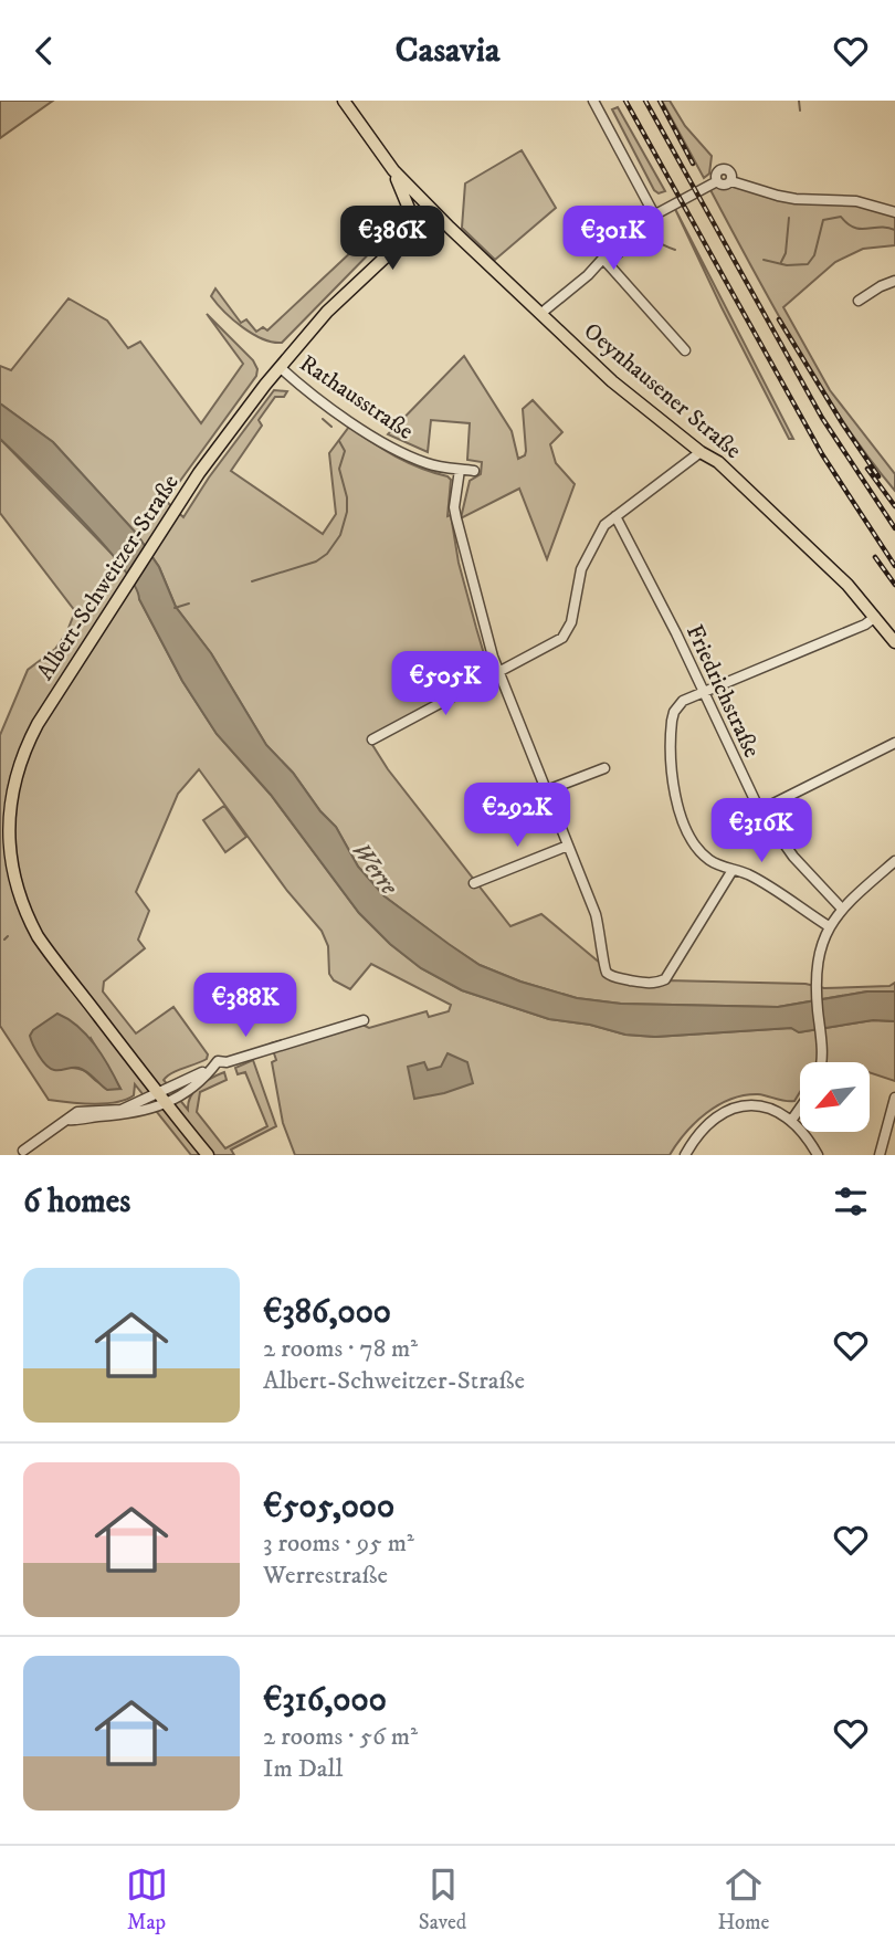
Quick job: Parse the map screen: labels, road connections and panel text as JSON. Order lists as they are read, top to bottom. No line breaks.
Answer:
{"streets":{"main road":["Oeynhausener Straße","Albert-Schweitzer-Straße"],"street":["Rathausstraße","Friedrichstraße"]},"crossings":[["Oeynhausener Straße","Albert-Schweitzer-Straße"],["Rathausstraße","Albert-Schweitzer-Straße"]],"water":["Werre"],"north":"bottom left","page":{"header":"Casavia","price":["€386K","€301K","€505K","€292K","€316K","€388K"],"heading":"6 homes","list":[{"name":"€386,000","note":"2 rooms · 78 m² · Albert-Schweitzer-Straße"},{"name":"€505,000","note":"3 rooms · 95 m² · Werrestraße"},{"name":"€316,000","note":"2 rooms · 56 m² · Im Dall"}],"tabs":["Map","Saved","Home"]}}
